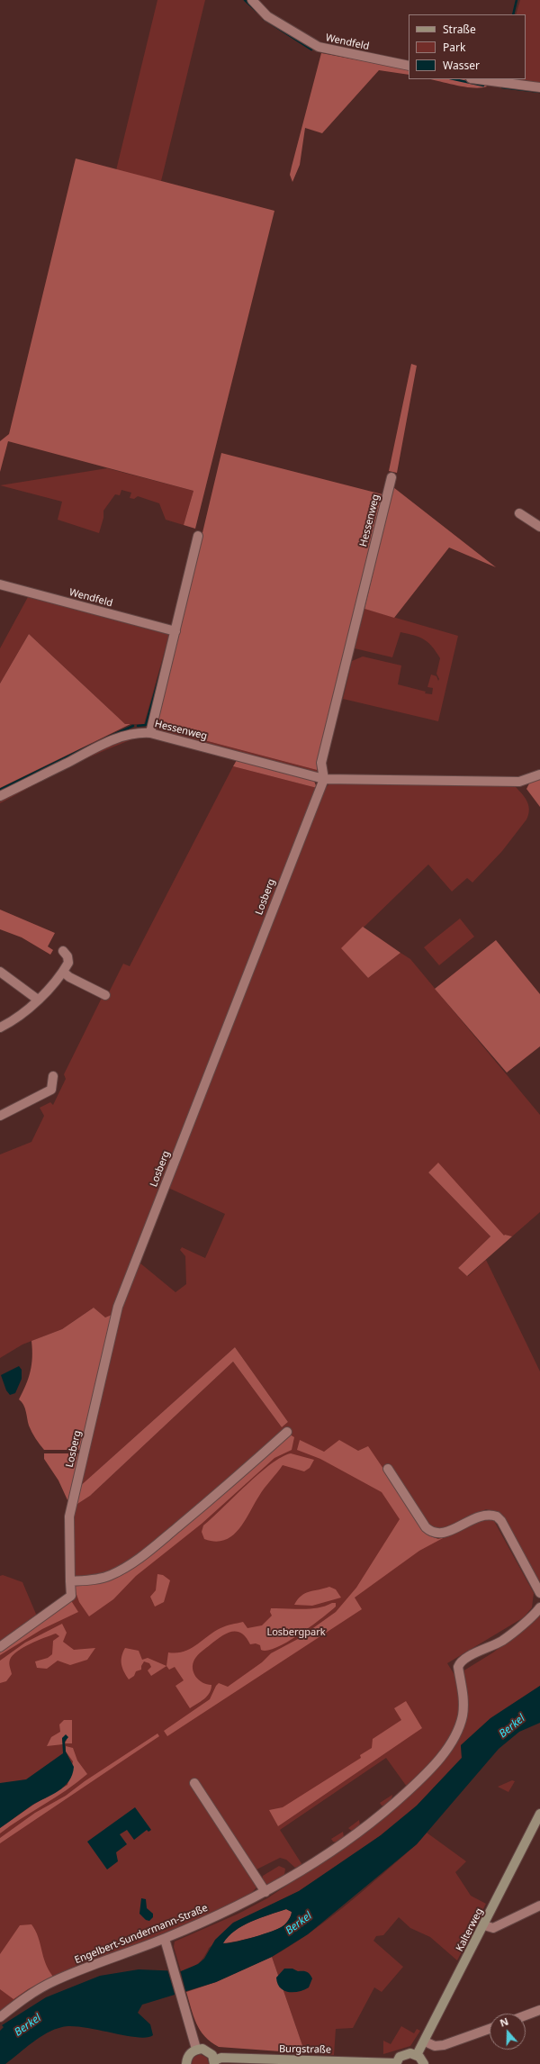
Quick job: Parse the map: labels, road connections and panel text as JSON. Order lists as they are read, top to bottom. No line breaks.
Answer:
{"streets":{"street":["Wendfeld","Hessenweg","Losberg","Kalterweg","Engelbert-Sundermann-Straße","Burgstraße"]},"crossings":[["Hessenweg","Losberg"]],"water":["Berkel"],"parks":["Losbergpark"],"legend":["Straße","Park","Wasser"],"north":"top"}
